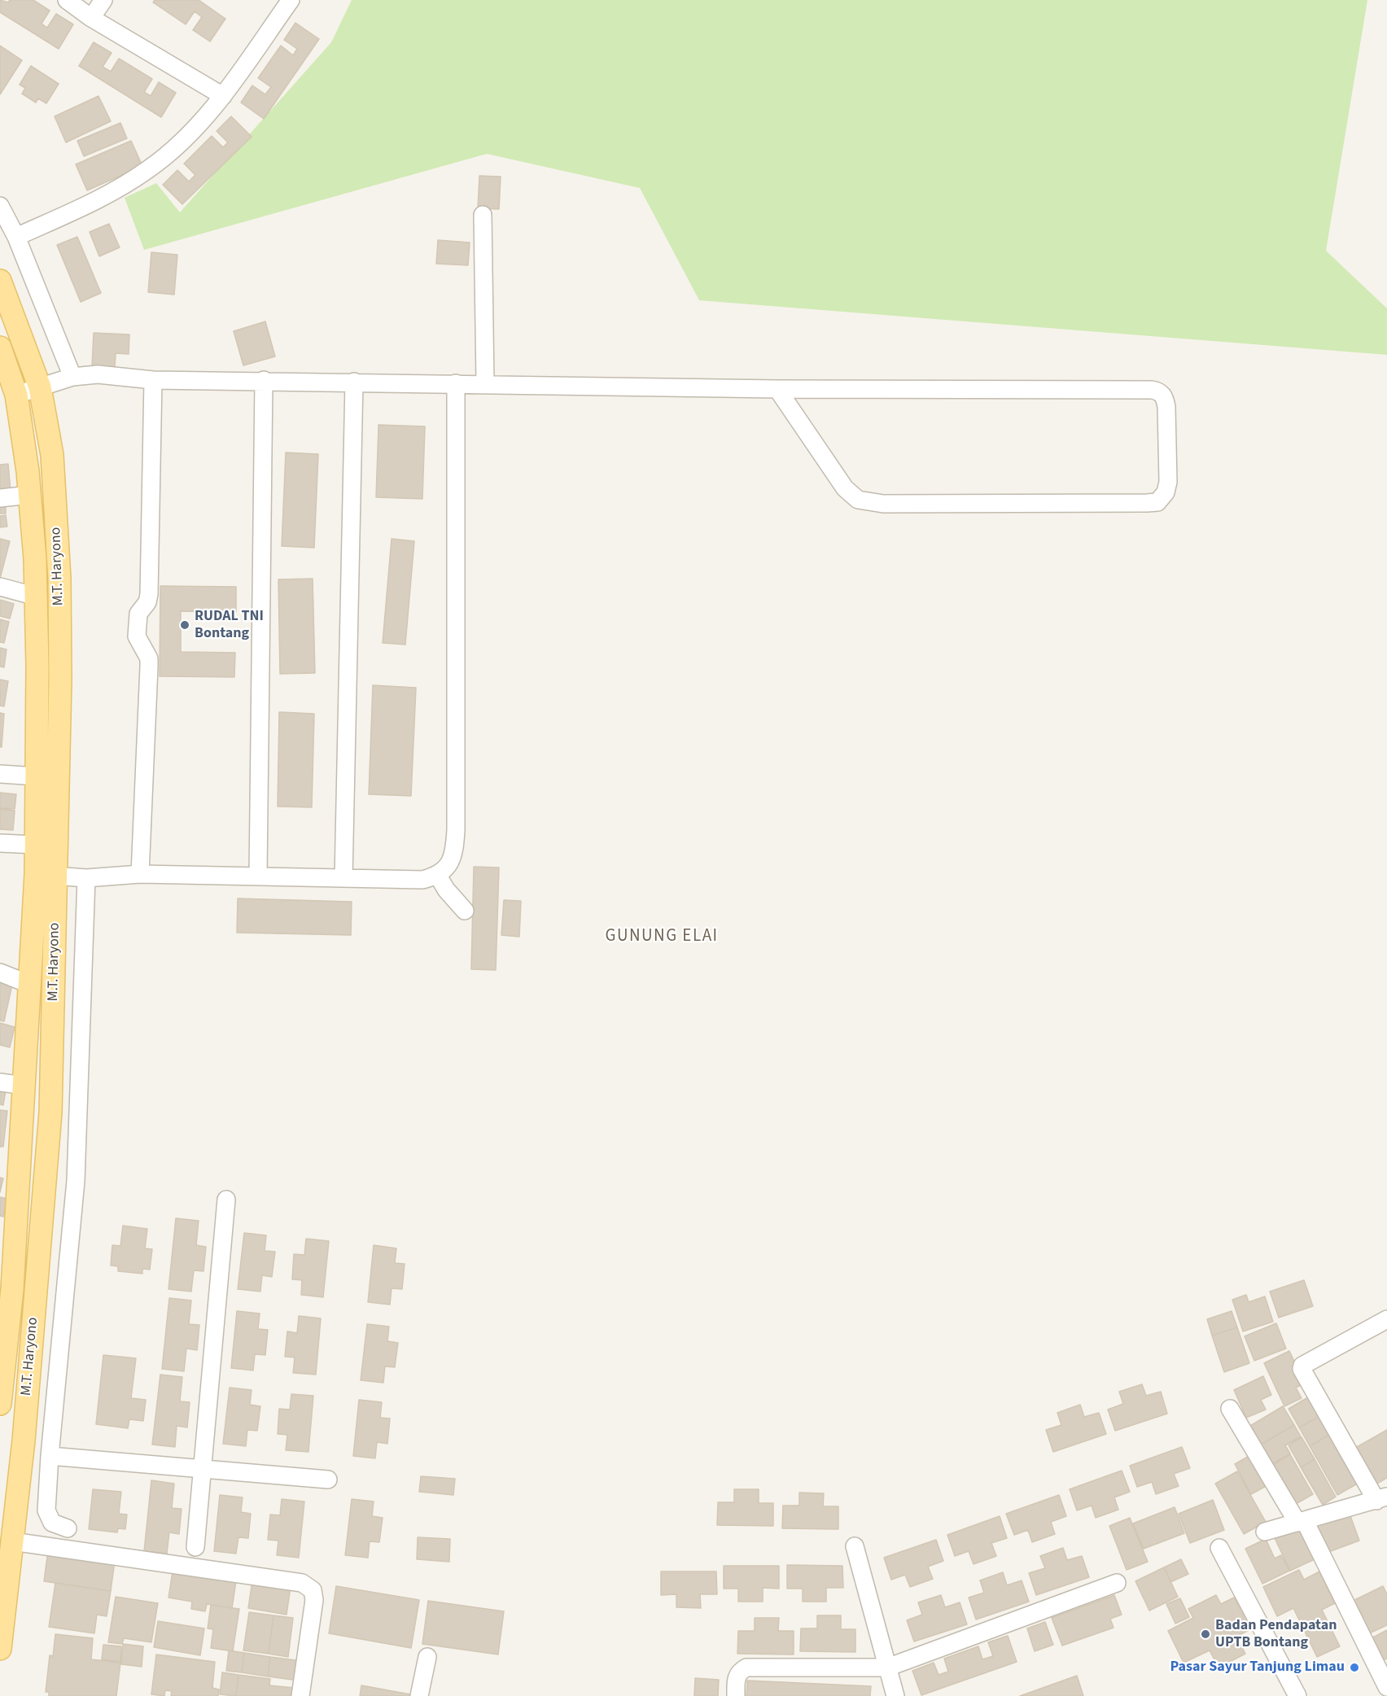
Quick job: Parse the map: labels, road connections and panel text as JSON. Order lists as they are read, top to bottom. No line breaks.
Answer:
{"streets":{"main road":["M.T. Haryono"]},"districts":["GUNUNG ELAI"],"places":["RUDAL TNI Bontang","Badan Pendapatan UPTB Bontang","Pasar Sayur Tanjung Limau"]}
